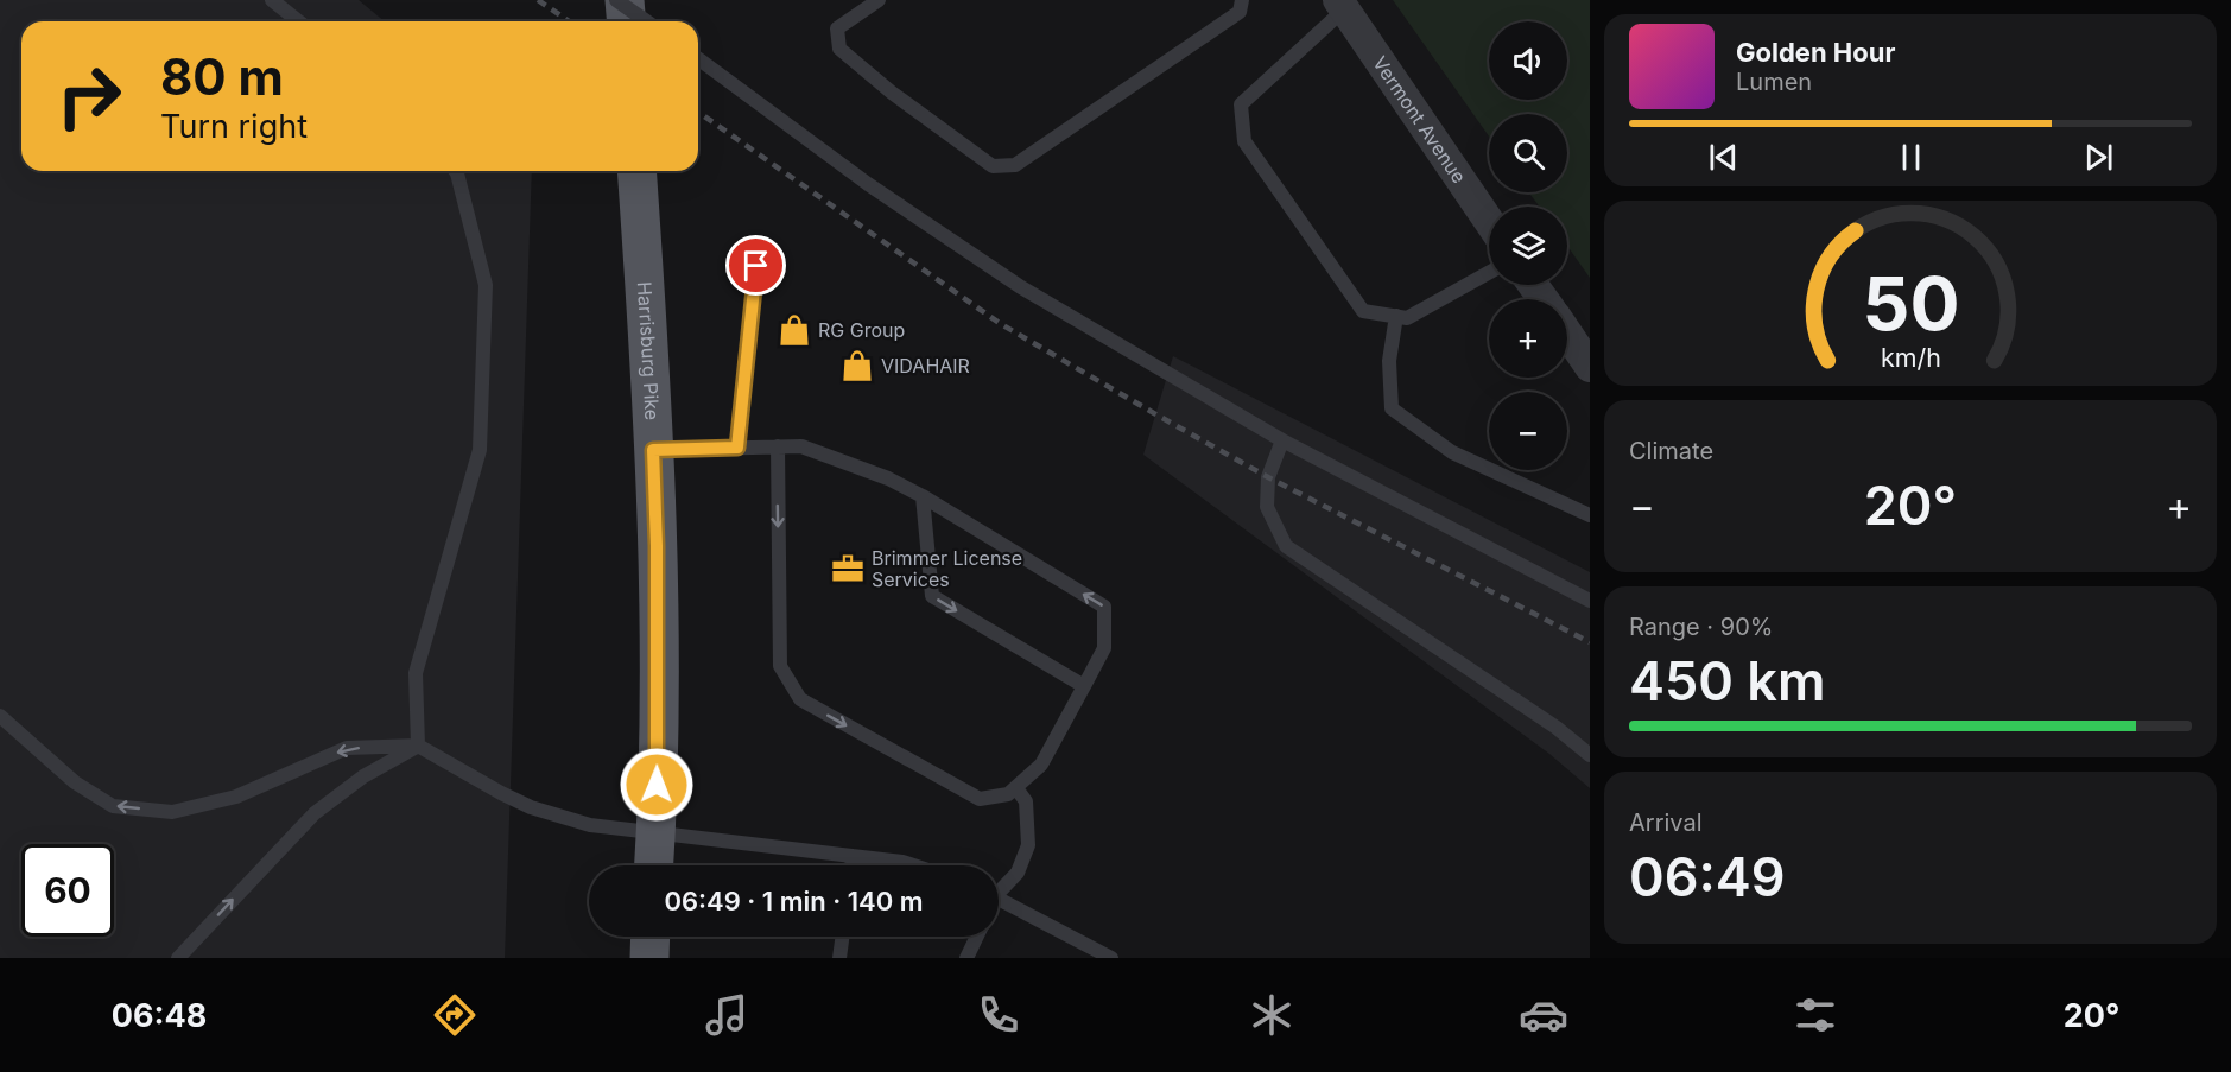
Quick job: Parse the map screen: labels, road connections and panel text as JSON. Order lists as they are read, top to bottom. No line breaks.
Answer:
{"streets":{"main road":["Harrisburg Pike"],"street":["Vermont Avenue"]},"places":{"shop":["RG Group","VIDAHAIR"],"office":["Brimmer License Services"]},"page":{"map_buttons":["+","−"],"turn":["80 m","Turn right"],"song":["Golden Hour","Lumen"],"tile":["Climate",["Range · 90%","450 km"],["Arrival","06:49"]],"heat":["−","20°","+"],"limit":"60","trip":"06:49 · 1 min · 140 m","tabs":["06:48","20°"],"gauge":["50","km/h"]}}
